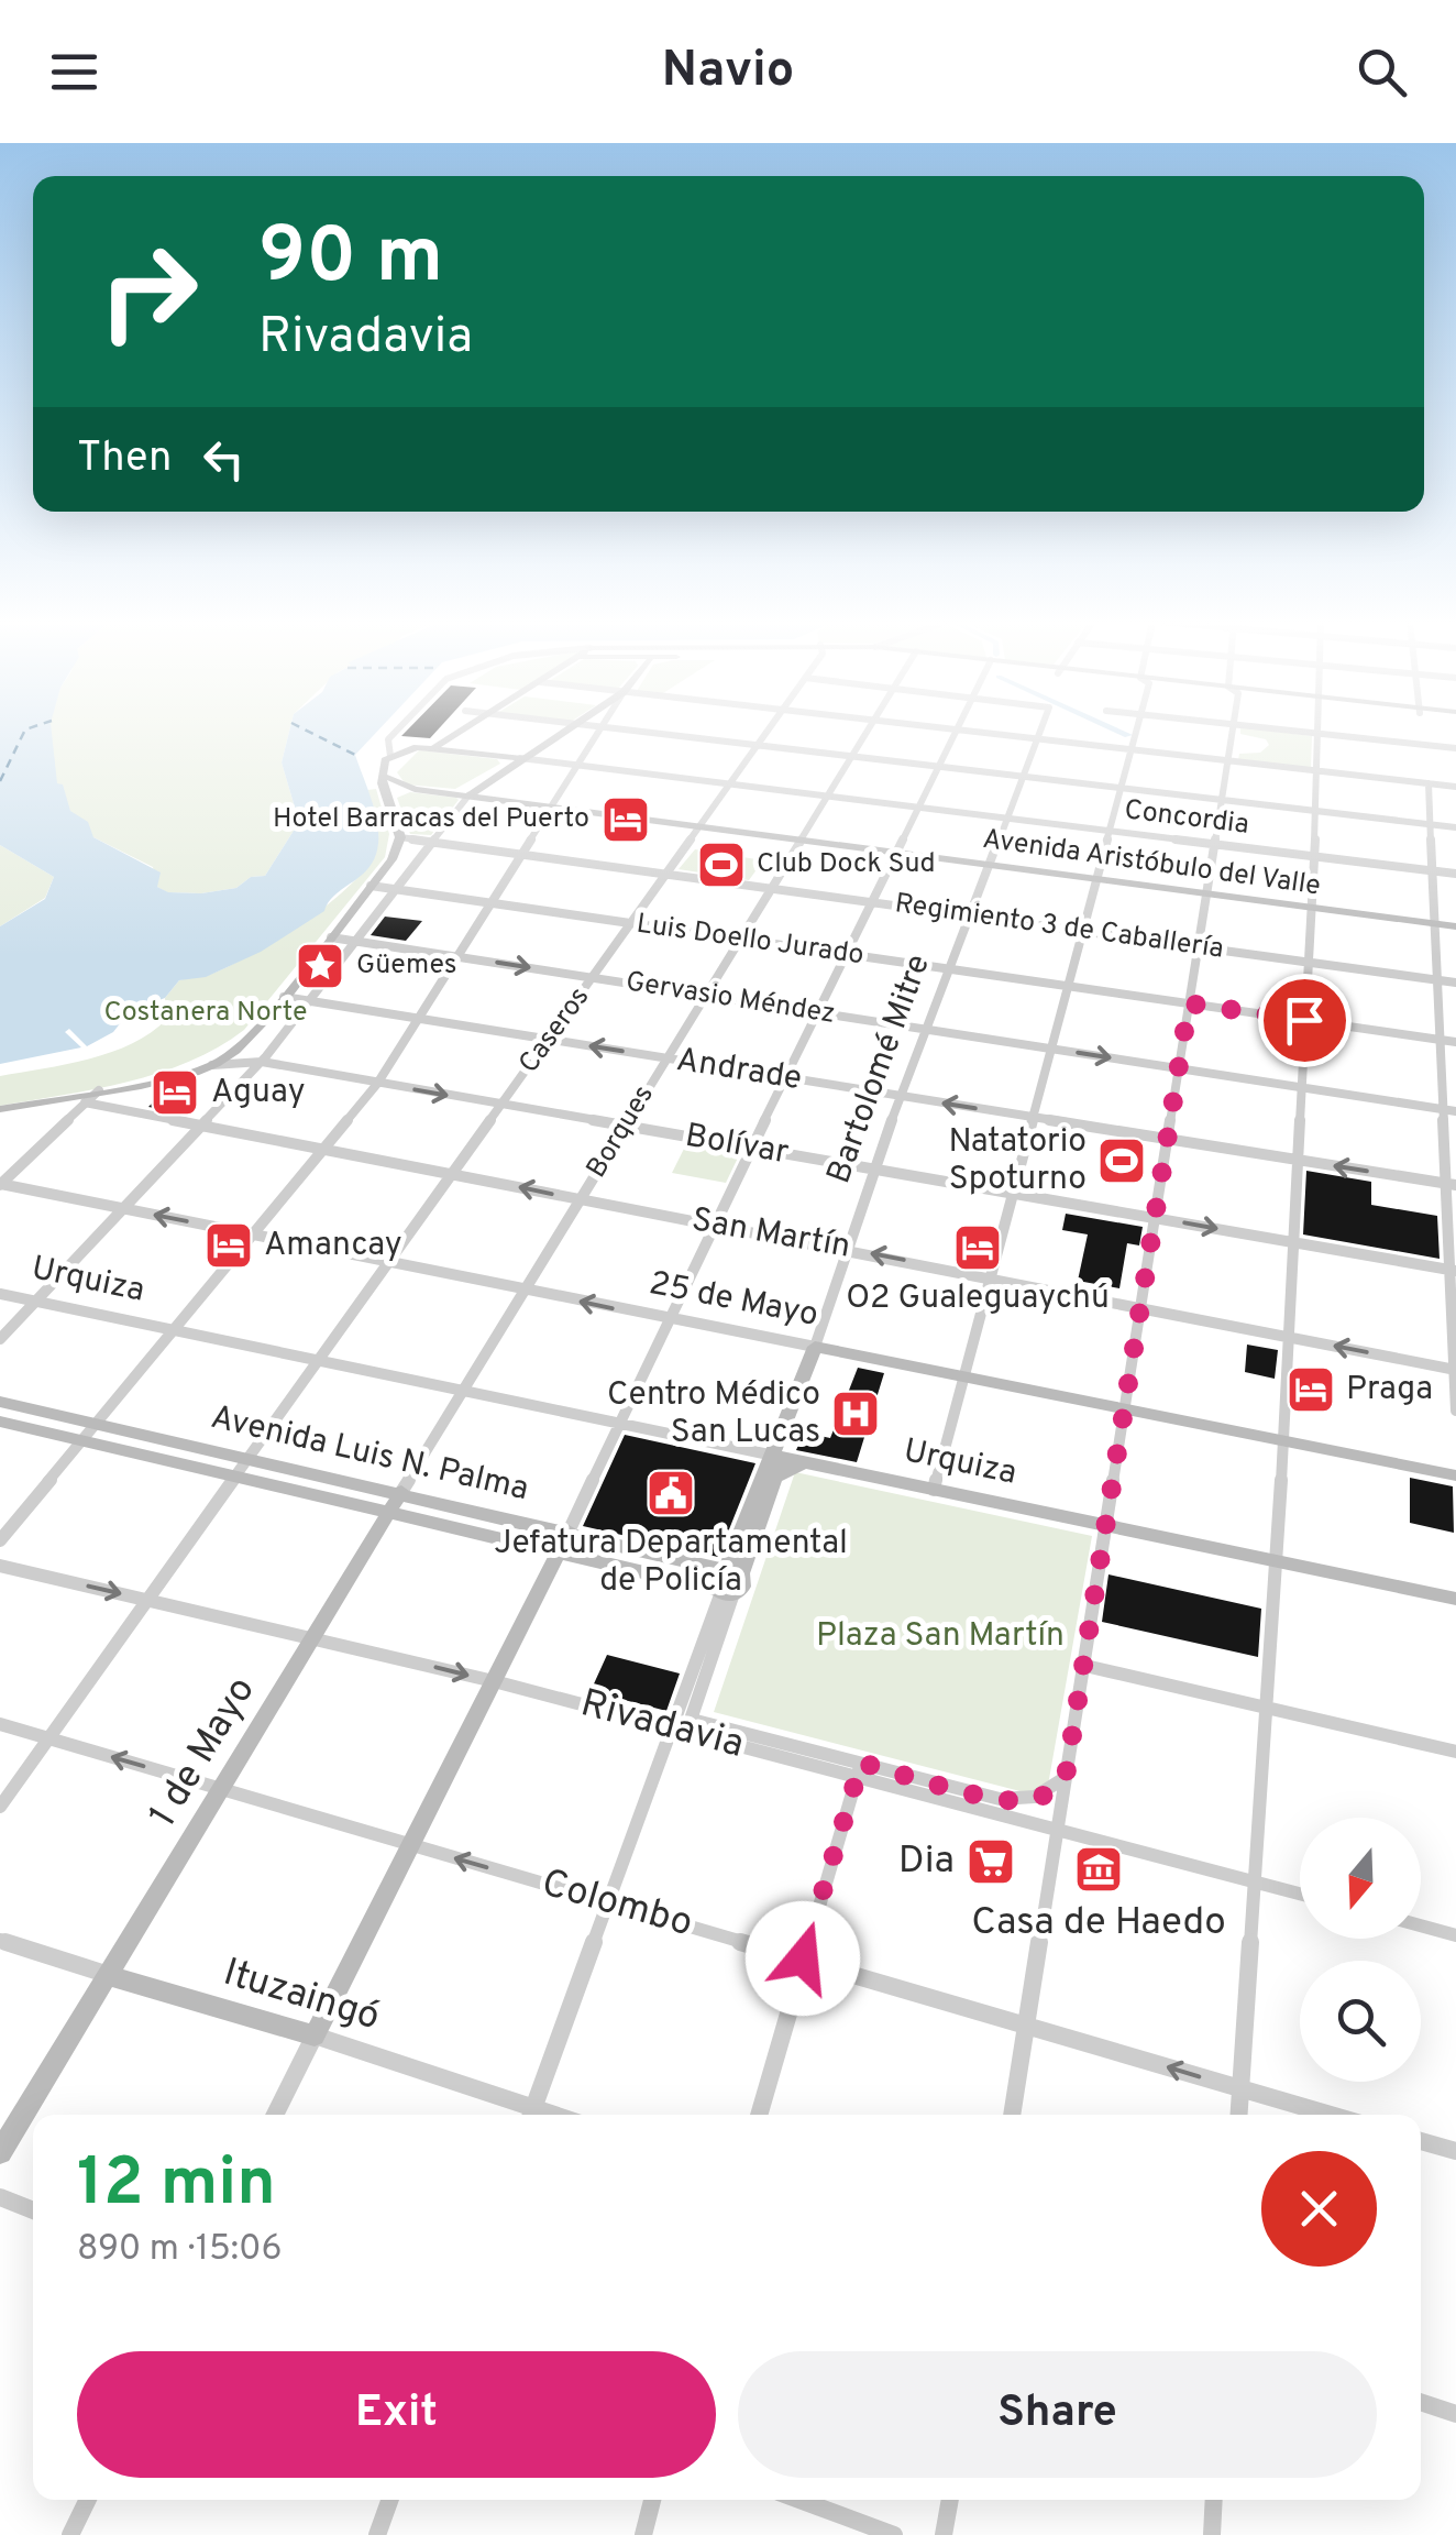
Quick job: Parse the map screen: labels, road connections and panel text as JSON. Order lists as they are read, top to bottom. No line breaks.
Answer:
{"streets":{"main road":["Concordia","Avenida Aristóbulo del Valle","Bartolomé Mitre","Urquiza","25 de Mayo","Avenida Luis N. Palma","1 de Mayo","Ituzaingó"],"street":["Regimiento 3 de Caballería","Luis Doello Jurado","Gervasio Méndez","Caseros","Andrade","Borques","Bolívar","San Martín","Rivadavia","Colombo"]},"crossings":[["Concordia","Caseros"],["Concordia","Bartolomé Mitre"],["Concordia","Borques"],["Avenida Aristóbulo del Valle","Caseros"],["Avenida Aristóbulo del Valle","Bartolomé Mitre"],["Avenida Aristóbulo del Valle","Borques"],["Regimiento 3 de Caballería","Caseros"],["Regimiento 3 de Caballería","Bartolomé Mitre"],["Regimiento 3 de Caballería","Borques"],["Luis Doello Jurado","Caseros"],["Luis Doello Jurado","Bartolomé Mitre"],["Luis Doello Jurado","Borques"],["Gervasio Méndez","Caseros"],["Gervasio Méndez","Bartolomé Mitre"],["Gervasio Méndez","Borques"],["Caseros","Andrade"],["Caseros","Bolívar"],["Caseros","San Martín"],["Caseros","Urquiza"],["Caseros","25 de Mayo"],["Caseros","Avenida Luis N. Palma"],["Caseros","Rivadavia"],["Caseros","Colombo"],["Bartolomé Mitre","Andrade"],["Bartolomé Mitre","Bolívar"],["Bartolomé Mitre","San Martín"],["Bartolomé Mitre","Urquiza"],["Bartolomé Mitre","25 de Mayo"],["Bartolomé Mitre","Avenida Luis N. Palma"],["Andrade","Borques"],["Borques","Bolívar"],["Borques","San Martín"],["Borques","Urquiza"],["Borques","25 de Mayo"],["Borques","1 de Mayo"],["Urquiza","1 de Mayo"],["Avenida Luis N. Palma","Rivadavia"],["Avenida Luis N. Palma","1 de Mayo"],["Rivadavia","1 de Mayo"],["1 de Mayo","Colombo"],["1 de Mayo","Ituzaingó"]],"one_way":["Colombo"],"parks":["Costanera Norte","Plaza San Martín"],"places":{"hotel":["Hotel Barracas del Puerto","Aguay","Amancay","O2 Gualeguaychú","Praga"],"sports":["Club Dock Sud","Natatorio Spoturno"],"place":["Güemes"],"hospital":["Centro Médico San Lucas"],"public building":["Jefatura Departamental de Policía"],"supermarket":["Dia"],"museum":["Casa de Haedo"]},"north":"bottom","page":{"header":"Navio","turn":["90 m","Rivadavia"],"then":"Then","heading":["12 min","890 m · 15:06"],"buttons":["Exit","Share"]}}
